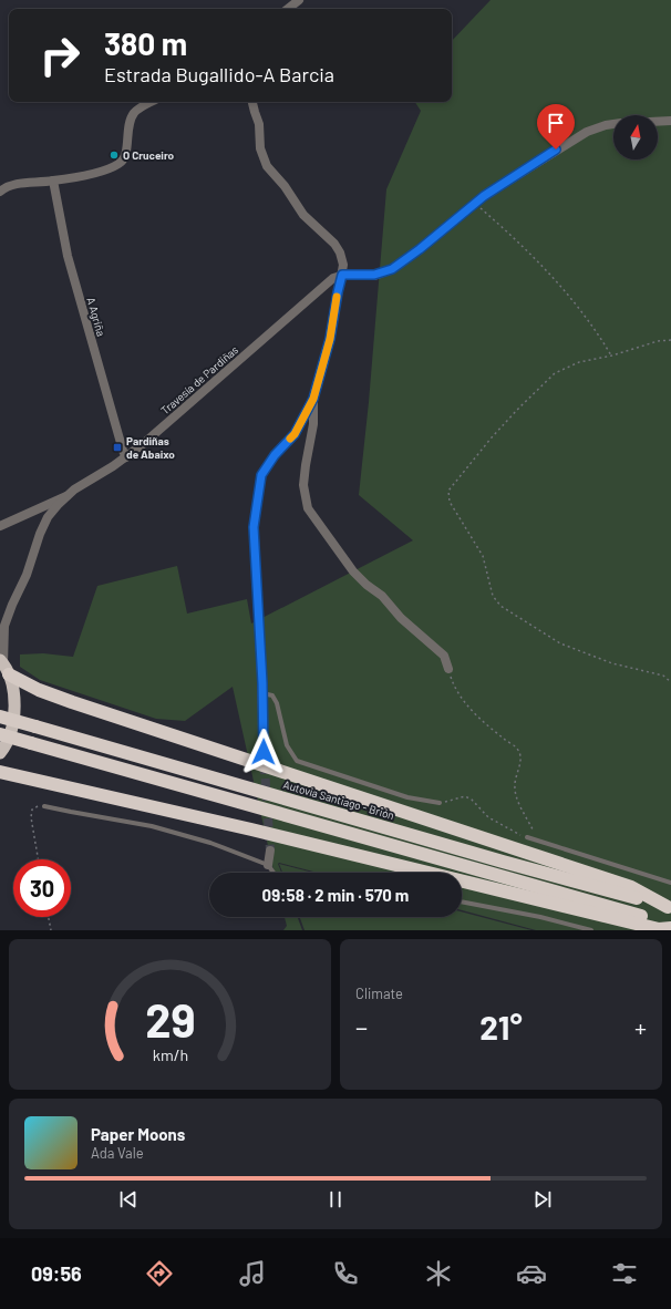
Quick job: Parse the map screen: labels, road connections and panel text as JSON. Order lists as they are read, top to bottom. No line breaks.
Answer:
{"streets":{"highway":["Autovía Santiago - Brión"],"street":["A Agriña","Travesía de Pardiñas"]},"crossings":[["A Agriña","Travesía de Pardiñas"]],"places":{"other":["O Cruceiro"],"transit":["Pardiñas de Abaixo"]},"north":"top","page":{"turn":["380 m","Estrada Bugallido-A Barcia"],"limit":"30","trip":"09:58 · 2 min · 570 m","tile":"Climate","heat":["−","21°","+"],"song":["Paper Moons","Ada Vale"],"tabs":"09:56","gauge":["29","km/h"]}}
